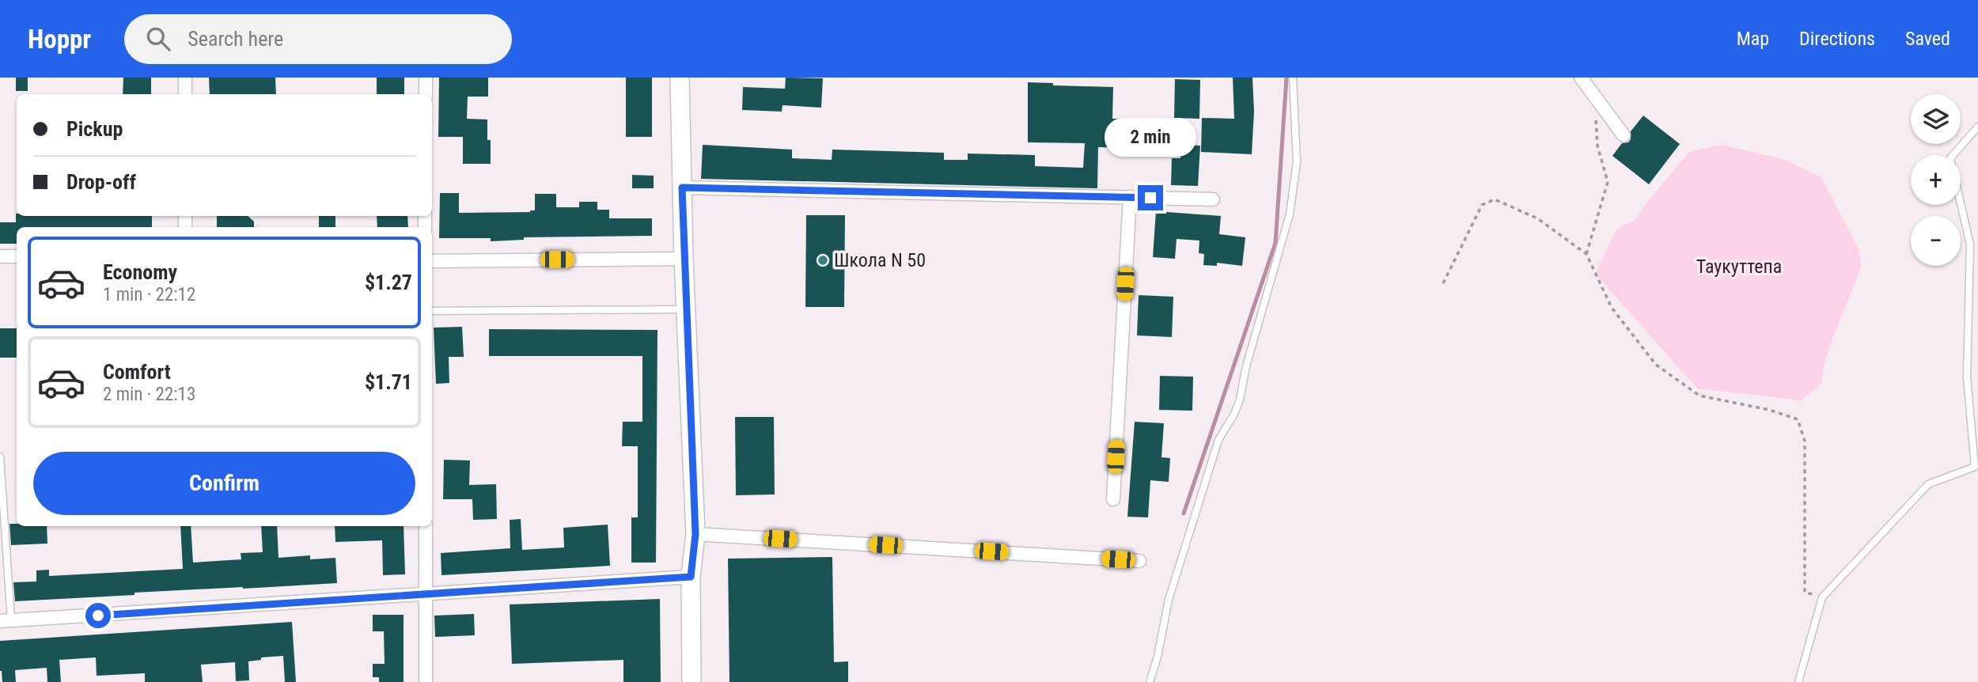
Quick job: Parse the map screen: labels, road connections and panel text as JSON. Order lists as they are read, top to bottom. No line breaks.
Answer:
{"parks":["Таукуттепа"],"places":["Школа N 50"],"page":{"header":"Hoppr","search":"Search here","nav":["Map","Directions","Saved"],"map_buttons":["+","−"],"banner":["Pickup","Drop-off"],"bubble":"2 min","list":[{"name":"Economy","note":"1 min · 22:12","value":"$1.27"},{"name":"Comfort","note":"2 min · 22:13","value":"$1.71"}],"buttons":"Confirm"}}
